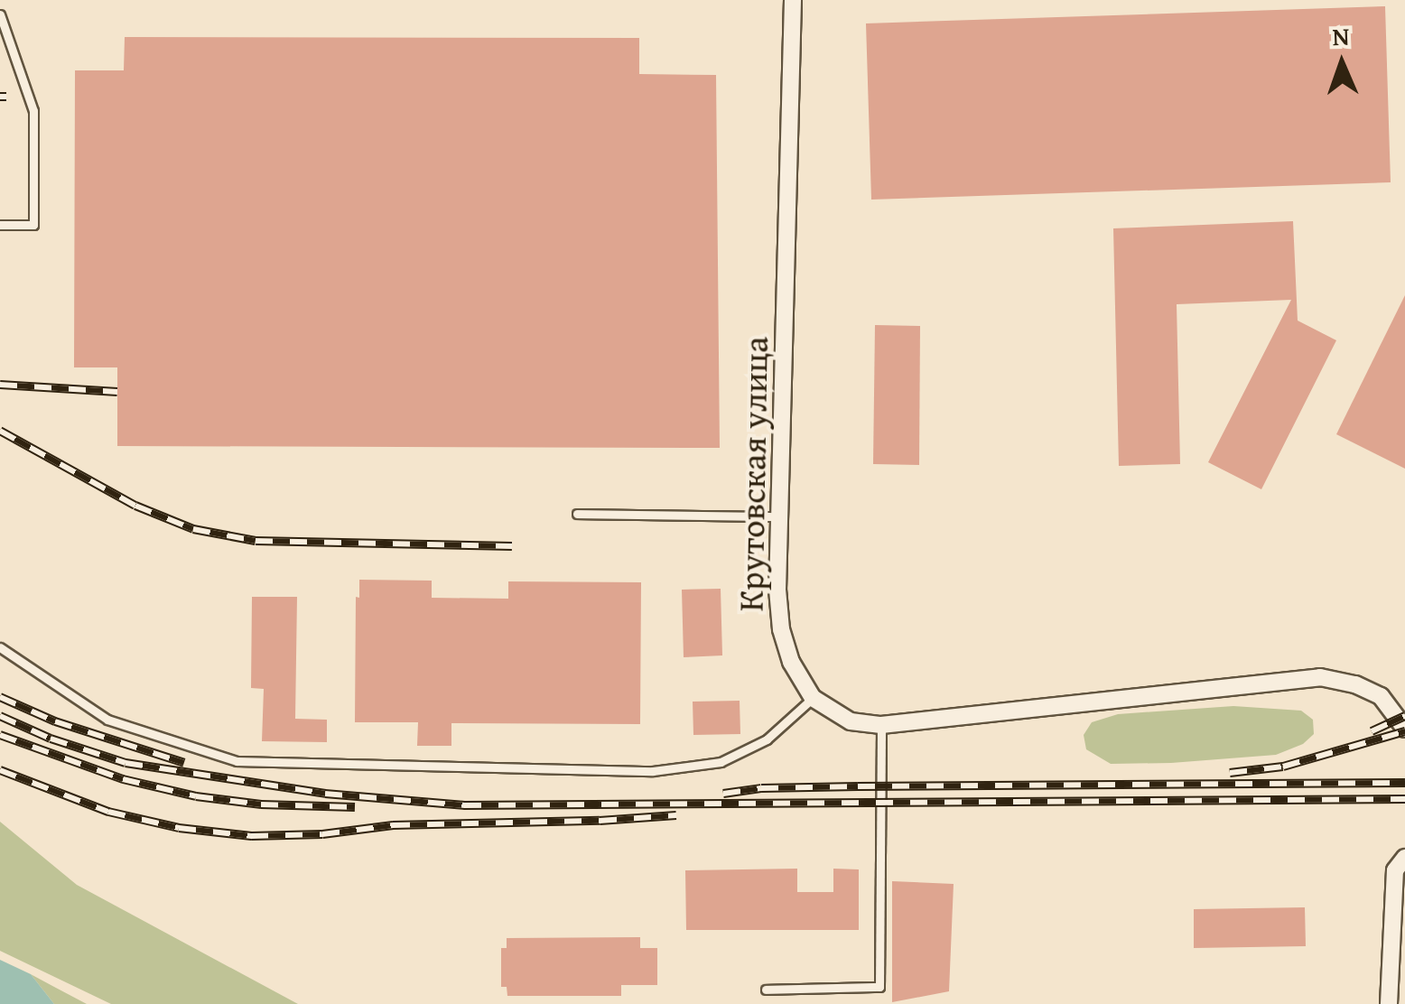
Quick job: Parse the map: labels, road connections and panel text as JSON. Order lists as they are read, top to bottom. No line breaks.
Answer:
{"streets":{"street":["Крутовская улица"]},"north":"top"}
